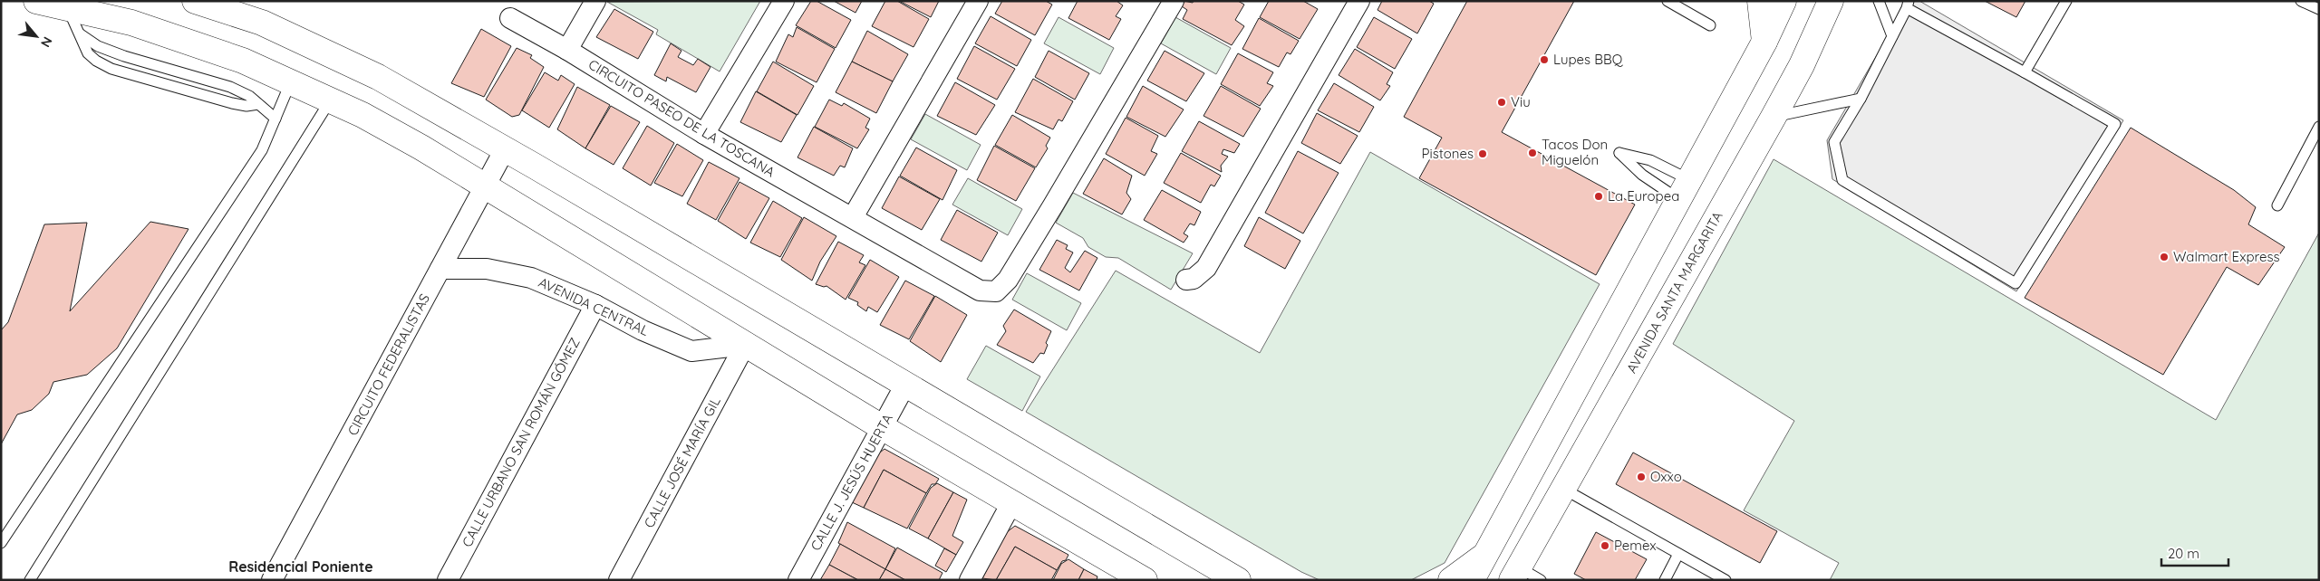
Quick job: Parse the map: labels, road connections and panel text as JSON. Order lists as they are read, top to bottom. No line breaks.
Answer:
{"streets":{"main road":["AVENIDA SANTA MARGARITA"],"street":["CIRCUITO PASEO DE LA TOSCANA","AVENIDA CENTRAL","CIRCUITO FEDERALISTAS","CALLE URBANO SAN ROMÁN GÓMEZ","CALLE JOSÉ MARÍA GIL","CALLE J. JESÚS HUERTA"]},"crossings":[["AVENIDA CENTRAL","CIRCUITO FEDERALISTAS"],["AVENIDA CENTRAL","CALLE URBANO SAN ROMÁN GÓMEZ"],["AVENIDA CENTRAL","CALLE JOSÉ MARÍA GIL"]],"districts":["Residencial Poniente"],"places":["Lupes BBQ","Viu","Tacos Don Miguelón","Pistones","La Europea","Walmart Express","Oxxo","Pemex"],"scale_bar":"20 m","north":"bottom right"}
